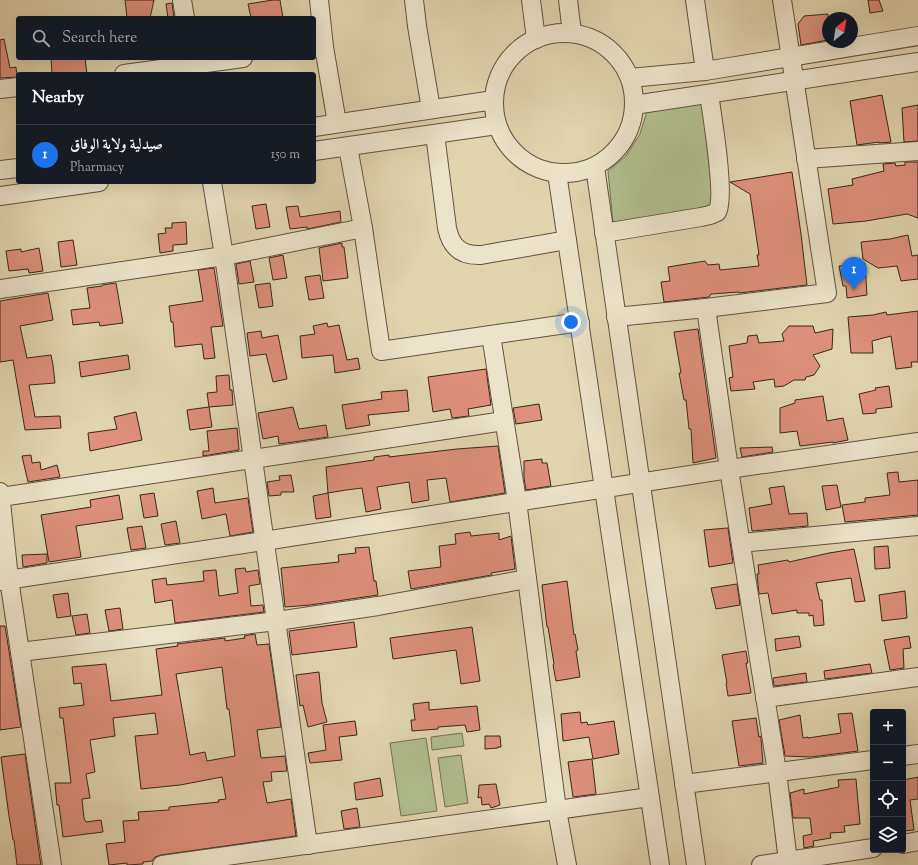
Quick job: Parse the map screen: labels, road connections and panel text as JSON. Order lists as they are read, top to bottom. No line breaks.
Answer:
{"north":"top right","page":{"search":"Search here","heading":"Nearby","list":[{"mark":"1","name":"صيدلية ولاية الوفاق","note":"Pharmacy","value":"150 m"}],"pins":"1","map_buttons":["+","−"]}}
